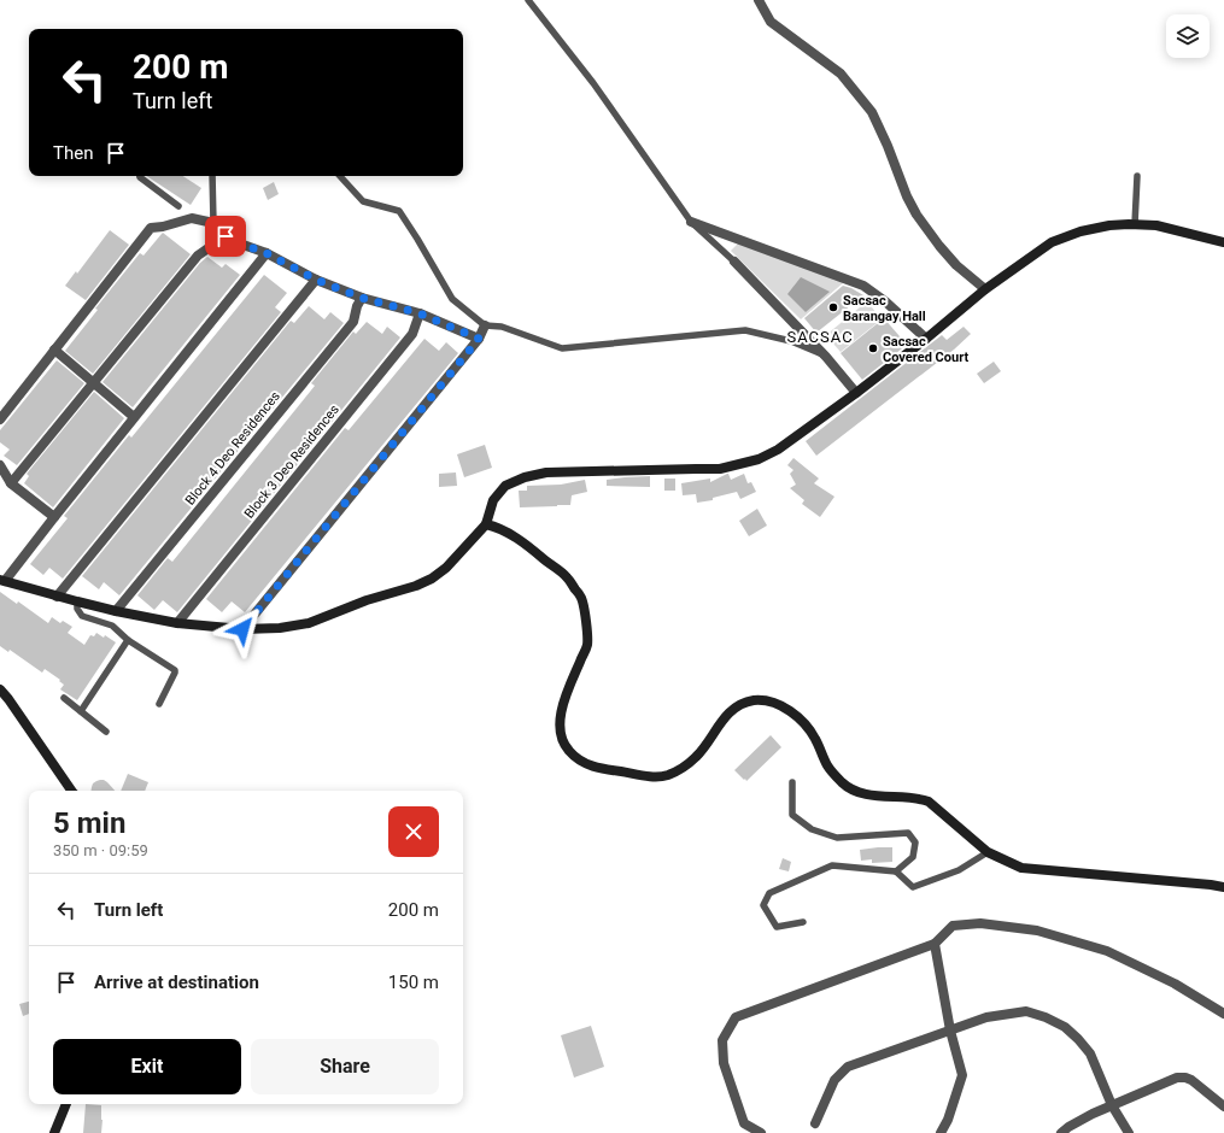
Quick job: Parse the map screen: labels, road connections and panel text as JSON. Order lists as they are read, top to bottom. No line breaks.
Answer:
{"streets":{"street":["Block 4 Deo Residences","Block 3 Deo Residences"]},"districts":["SACSAC"],"places":["Sacsac Barangay Hall","Sacsac Covered Court"],"page":{"turn":["200 m","Turn left"],"then":"Then","heading":["5 min","350 m · 09:59"],"list":[{"name":"Turn left","value":"200 m"},{"name":"Arrive at destination","value":"150 m"}],"buttons":["Exit","Share"]}}
